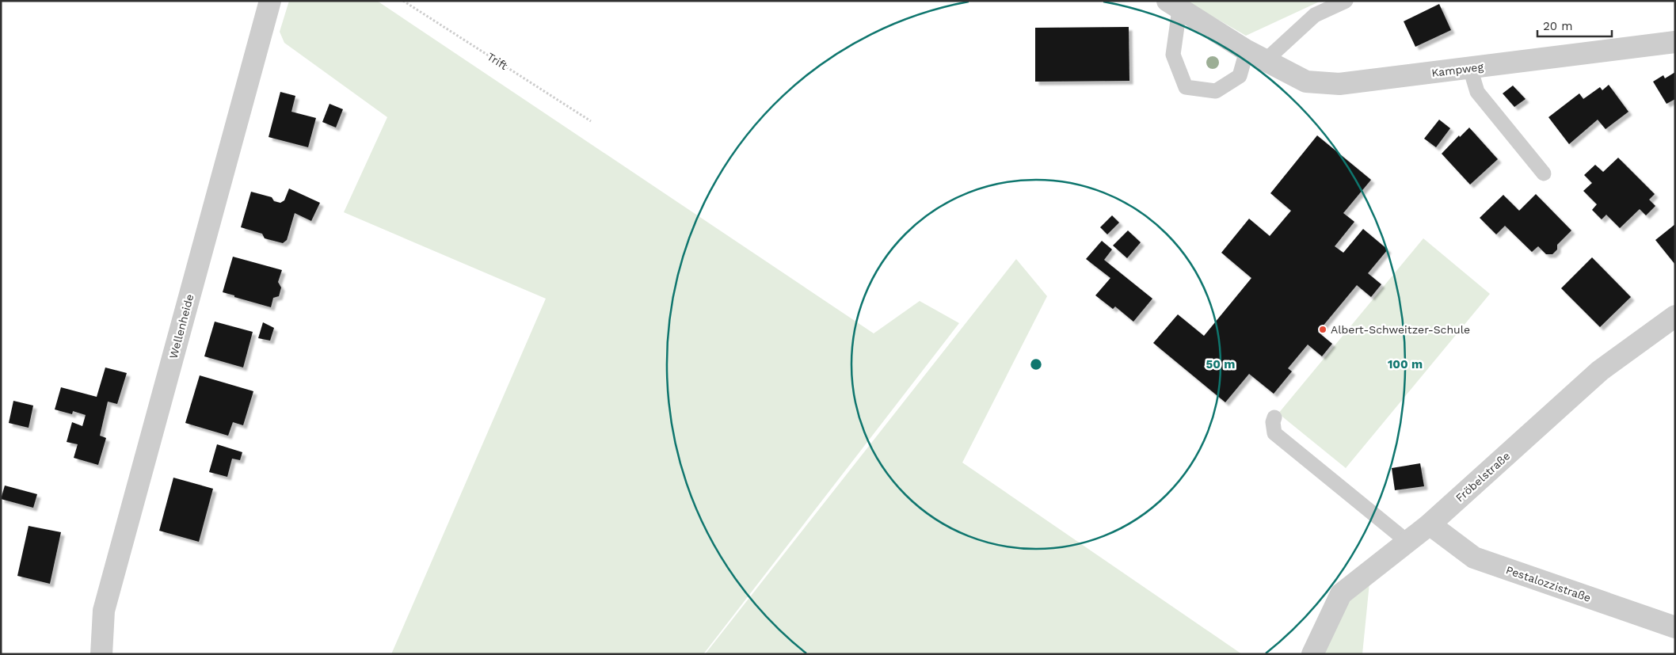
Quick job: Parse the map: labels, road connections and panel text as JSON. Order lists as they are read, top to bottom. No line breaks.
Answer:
{"streets":{"street":["Kampweg","Wellenheide","Fröbelstraße","Pestalozzistraße"],"path":["Trift"]},"crossings":[["Fröbelstraße","Pestalozzistraße"]],"places":["Albert-Schweitzer-Schule"],"scale_bar":"20 m","rings":["50 m","100 m"]}
